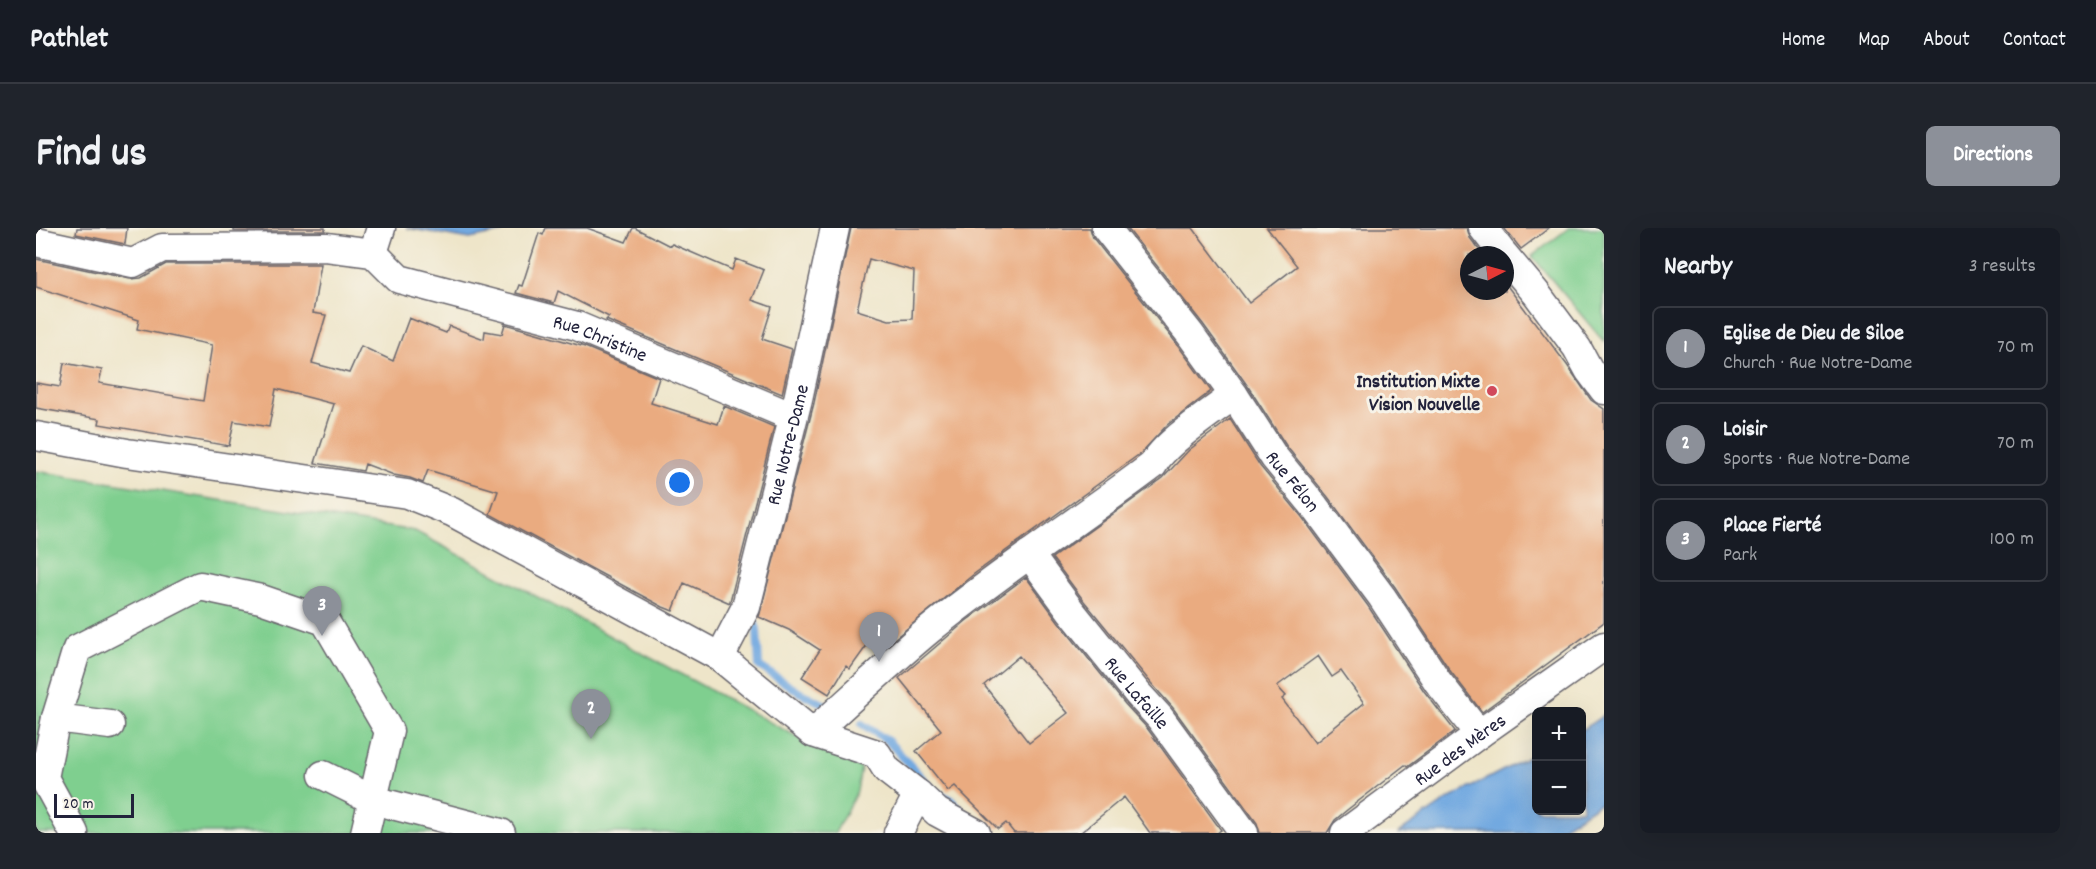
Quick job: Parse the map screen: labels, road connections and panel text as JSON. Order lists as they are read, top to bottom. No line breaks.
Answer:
{"streets":{"street":["Rue Christine","Rue Notre-Dame","Rue Félon","Rue Lafaille","Rue des Mères"]},"crossings":[["Rue Christine","Rue Notre-Dame"],["Rue Félon","Rue des Mères"]],"places":["Institution Mixte Vision Nouvelle"],"scale_bar":"20 m","north":"right","page":{"header":"Pathlet","nav":["Home","Map","About","Contact"],"title":"Find us","buttons":"Directions","heading":["Nearby","3 results"],"list":[{"mark":"1","name":"Eglise de Dieu de Siloe","note":"Church · Rue Notre-Dame","value":"70 m"},{"mark":"2","name":"Loisir","note":"Sports · Rue Notre-Dame","value":"70 m"},{"mark":"3","name":"Place Fierté","note":"Park","value":"100 m"}],"pins":["3","1","2"],"map_buttons":["+","−"],"scale":"20 m"}}
